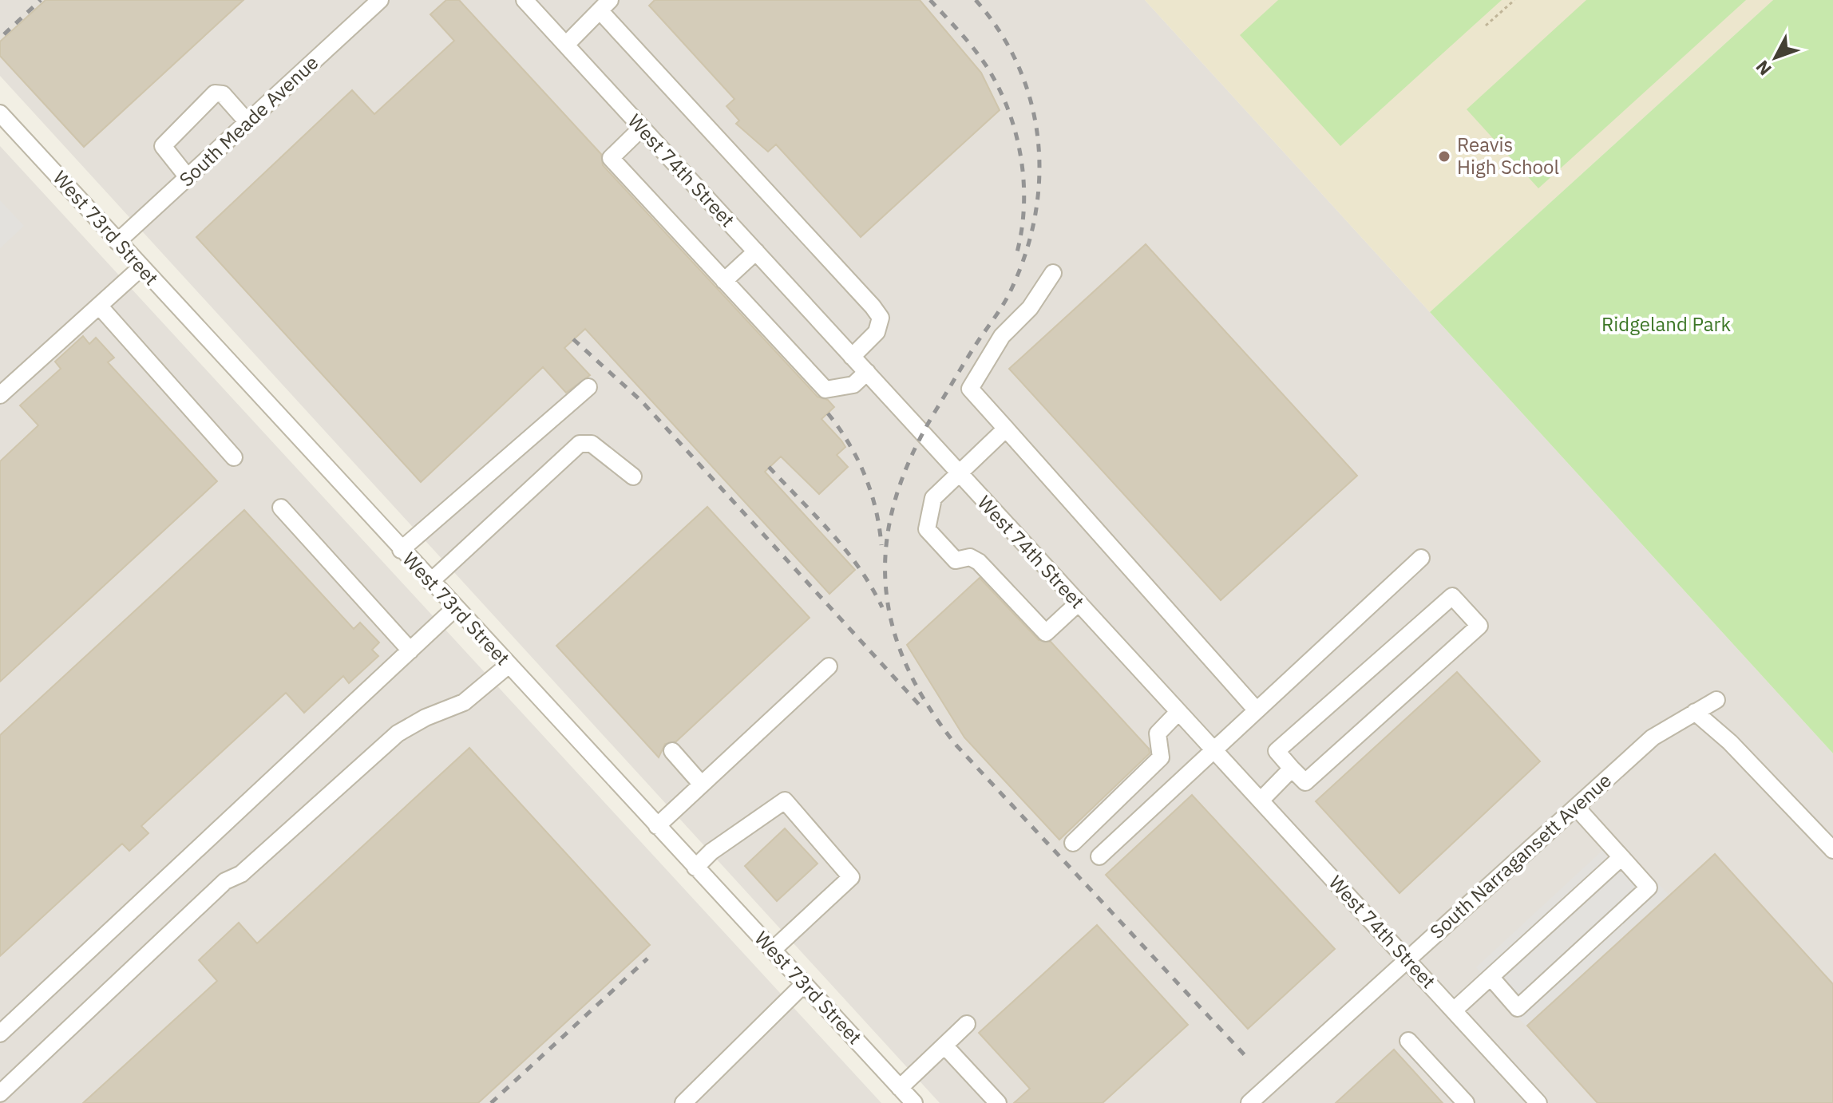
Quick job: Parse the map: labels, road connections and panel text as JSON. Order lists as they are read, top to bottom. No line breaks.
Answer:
{"streets":{"street":["South Meade Avenue","West 74th Street","West 73rd Street","South Narragansett Avenue"]},"crossings":[["South Meade Avenue","West 73rd Street"],["West 74th Street","South Narragansett Avenue"]],"parks":["Ridgeland Park"],"places":["Reavis High School"],"north":"bottom left"}
